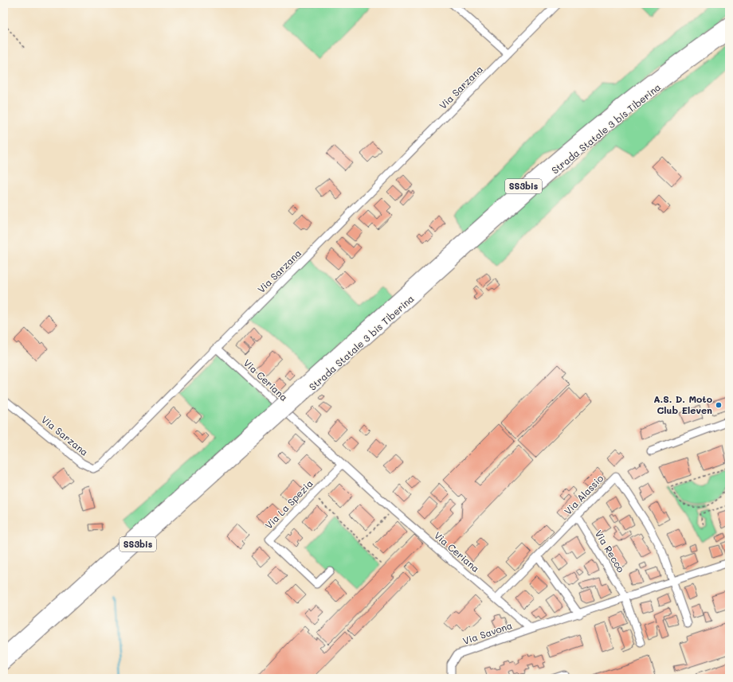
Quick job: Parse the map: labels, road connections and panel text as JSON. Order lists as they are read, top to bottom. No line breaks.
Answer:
{"streets":{"highway":["Strada Statale 3 bis Tiberina","SS3bis"],"street":["Via Sarzana","Via Ceriana","Via Alassio","Via La Spezia","Via Recco","Via Savona"]},"crossings":[["Via Sarzana","Via Ceriana"],["Via Ceriana","Via Alassio"],["Via Ceriana","Via La Spezia"],["Via Ceriana","Via Savona"],["Via Alassio","Via Recco"]],"places":["A.S. D. Moto Club Eleven"]}
